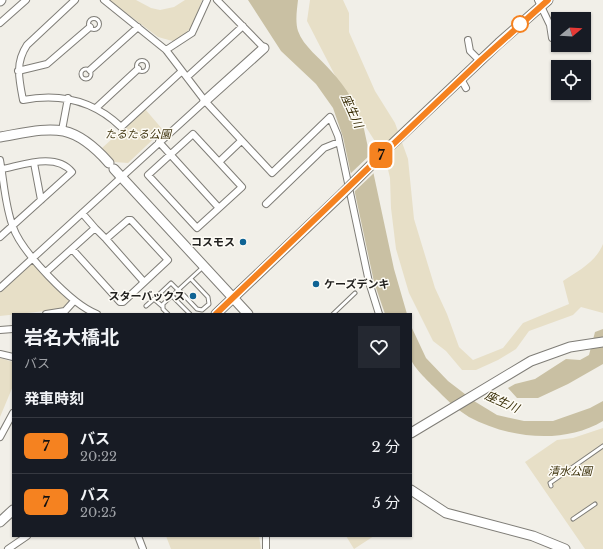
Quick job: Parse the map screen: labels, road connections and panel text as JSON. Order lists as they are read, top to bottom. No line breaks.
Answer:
{"water":["座生川"],"parks":["たるたる公園","清水公園"],"places":["コスモス","ケーズデンキ","スターバックス"],"lines":["bus line 7"],"north":"right","page":{"on_map":"7","heading":[["岩名大橋北","バス"],"発車時刻"],"list":[{"mark":"7","name":"バス","note":"20:22","value":"2 分"},{"mark":"7","name":"バス","note":"20:25","value":"5 分"}]}}
